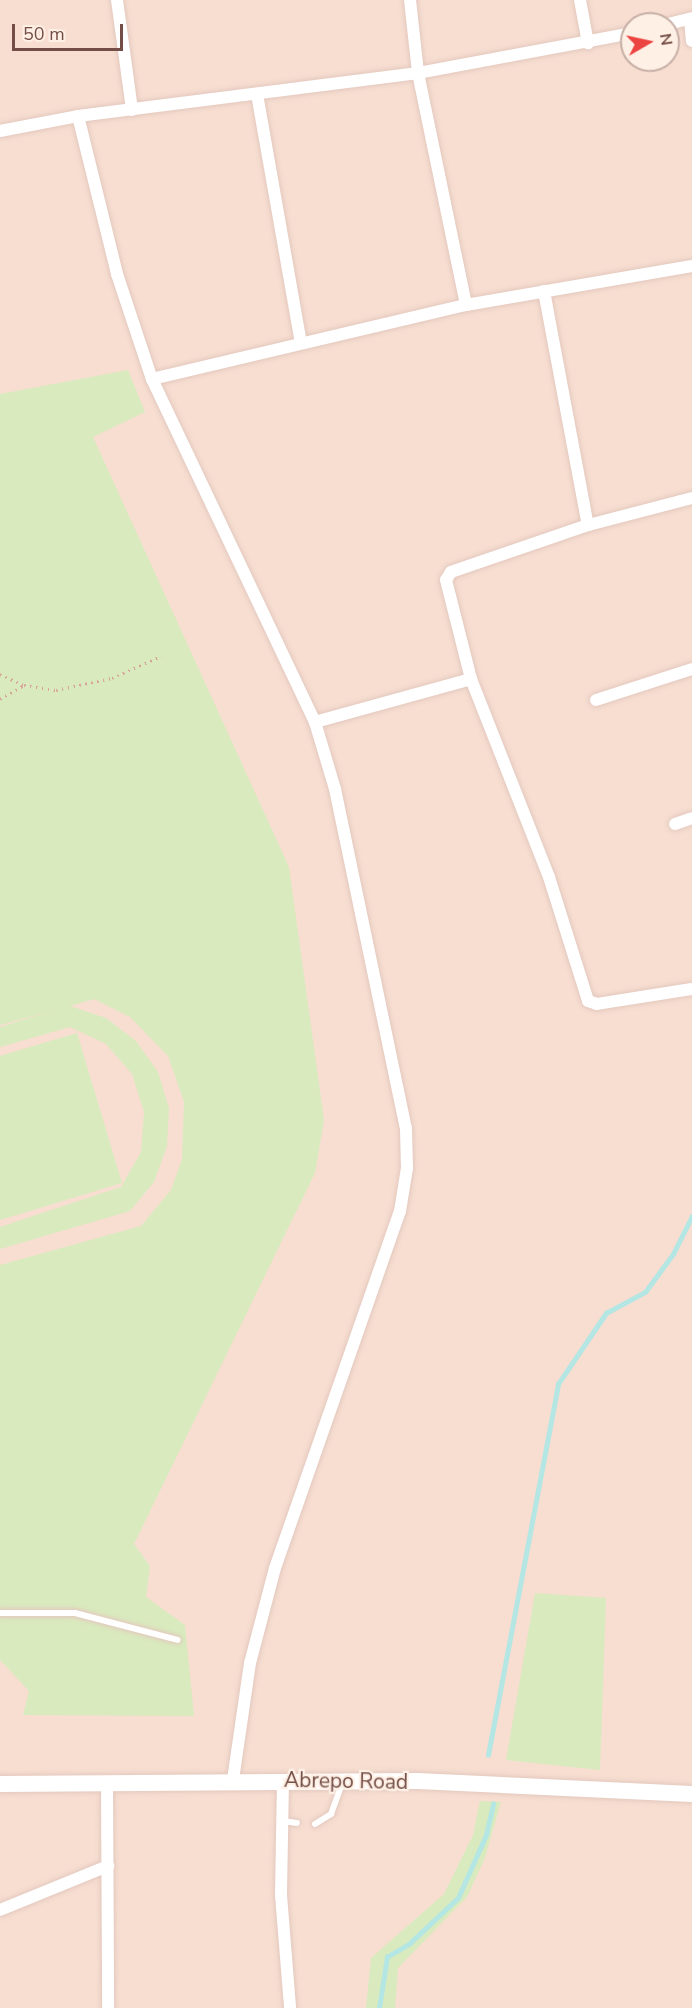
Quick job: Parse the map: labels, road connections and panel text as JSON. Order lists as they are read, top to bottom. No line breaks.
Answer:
{"streets":{"main road":["Abrepo Road"]},"scale_bar":"50 m","north":"right"}
